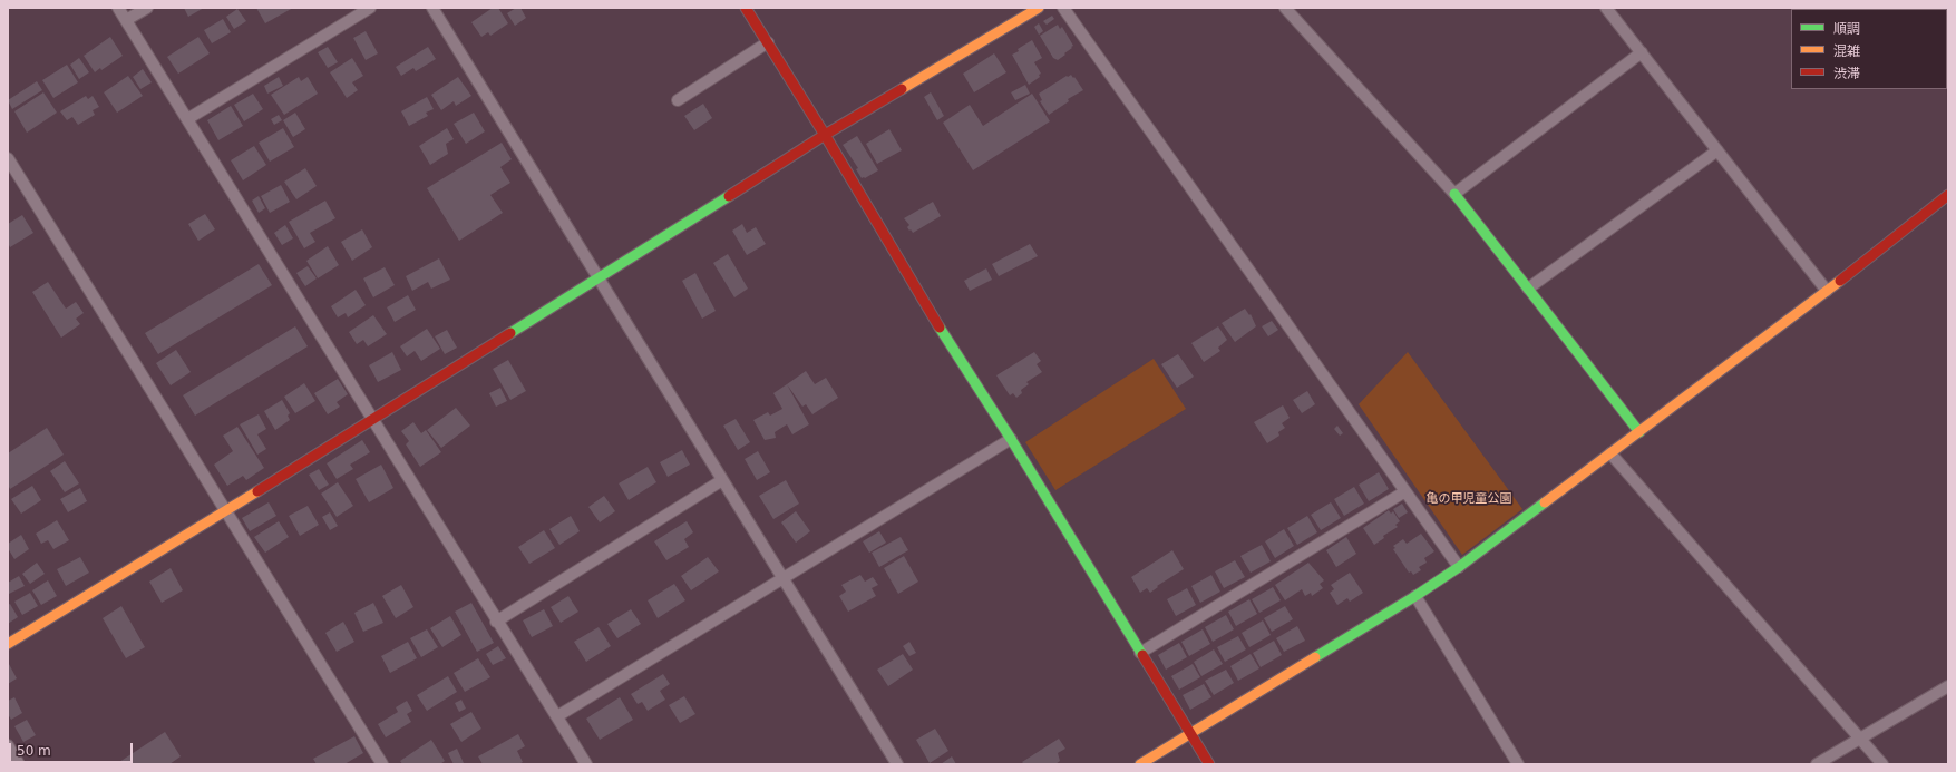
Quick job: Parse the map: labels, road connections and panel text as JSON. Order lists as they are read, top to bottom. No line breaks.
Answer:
{"parks":["亀の甲児童公園"],"legend":["順調","混雑","渋滞"],"scale_bar":"50 m"}
